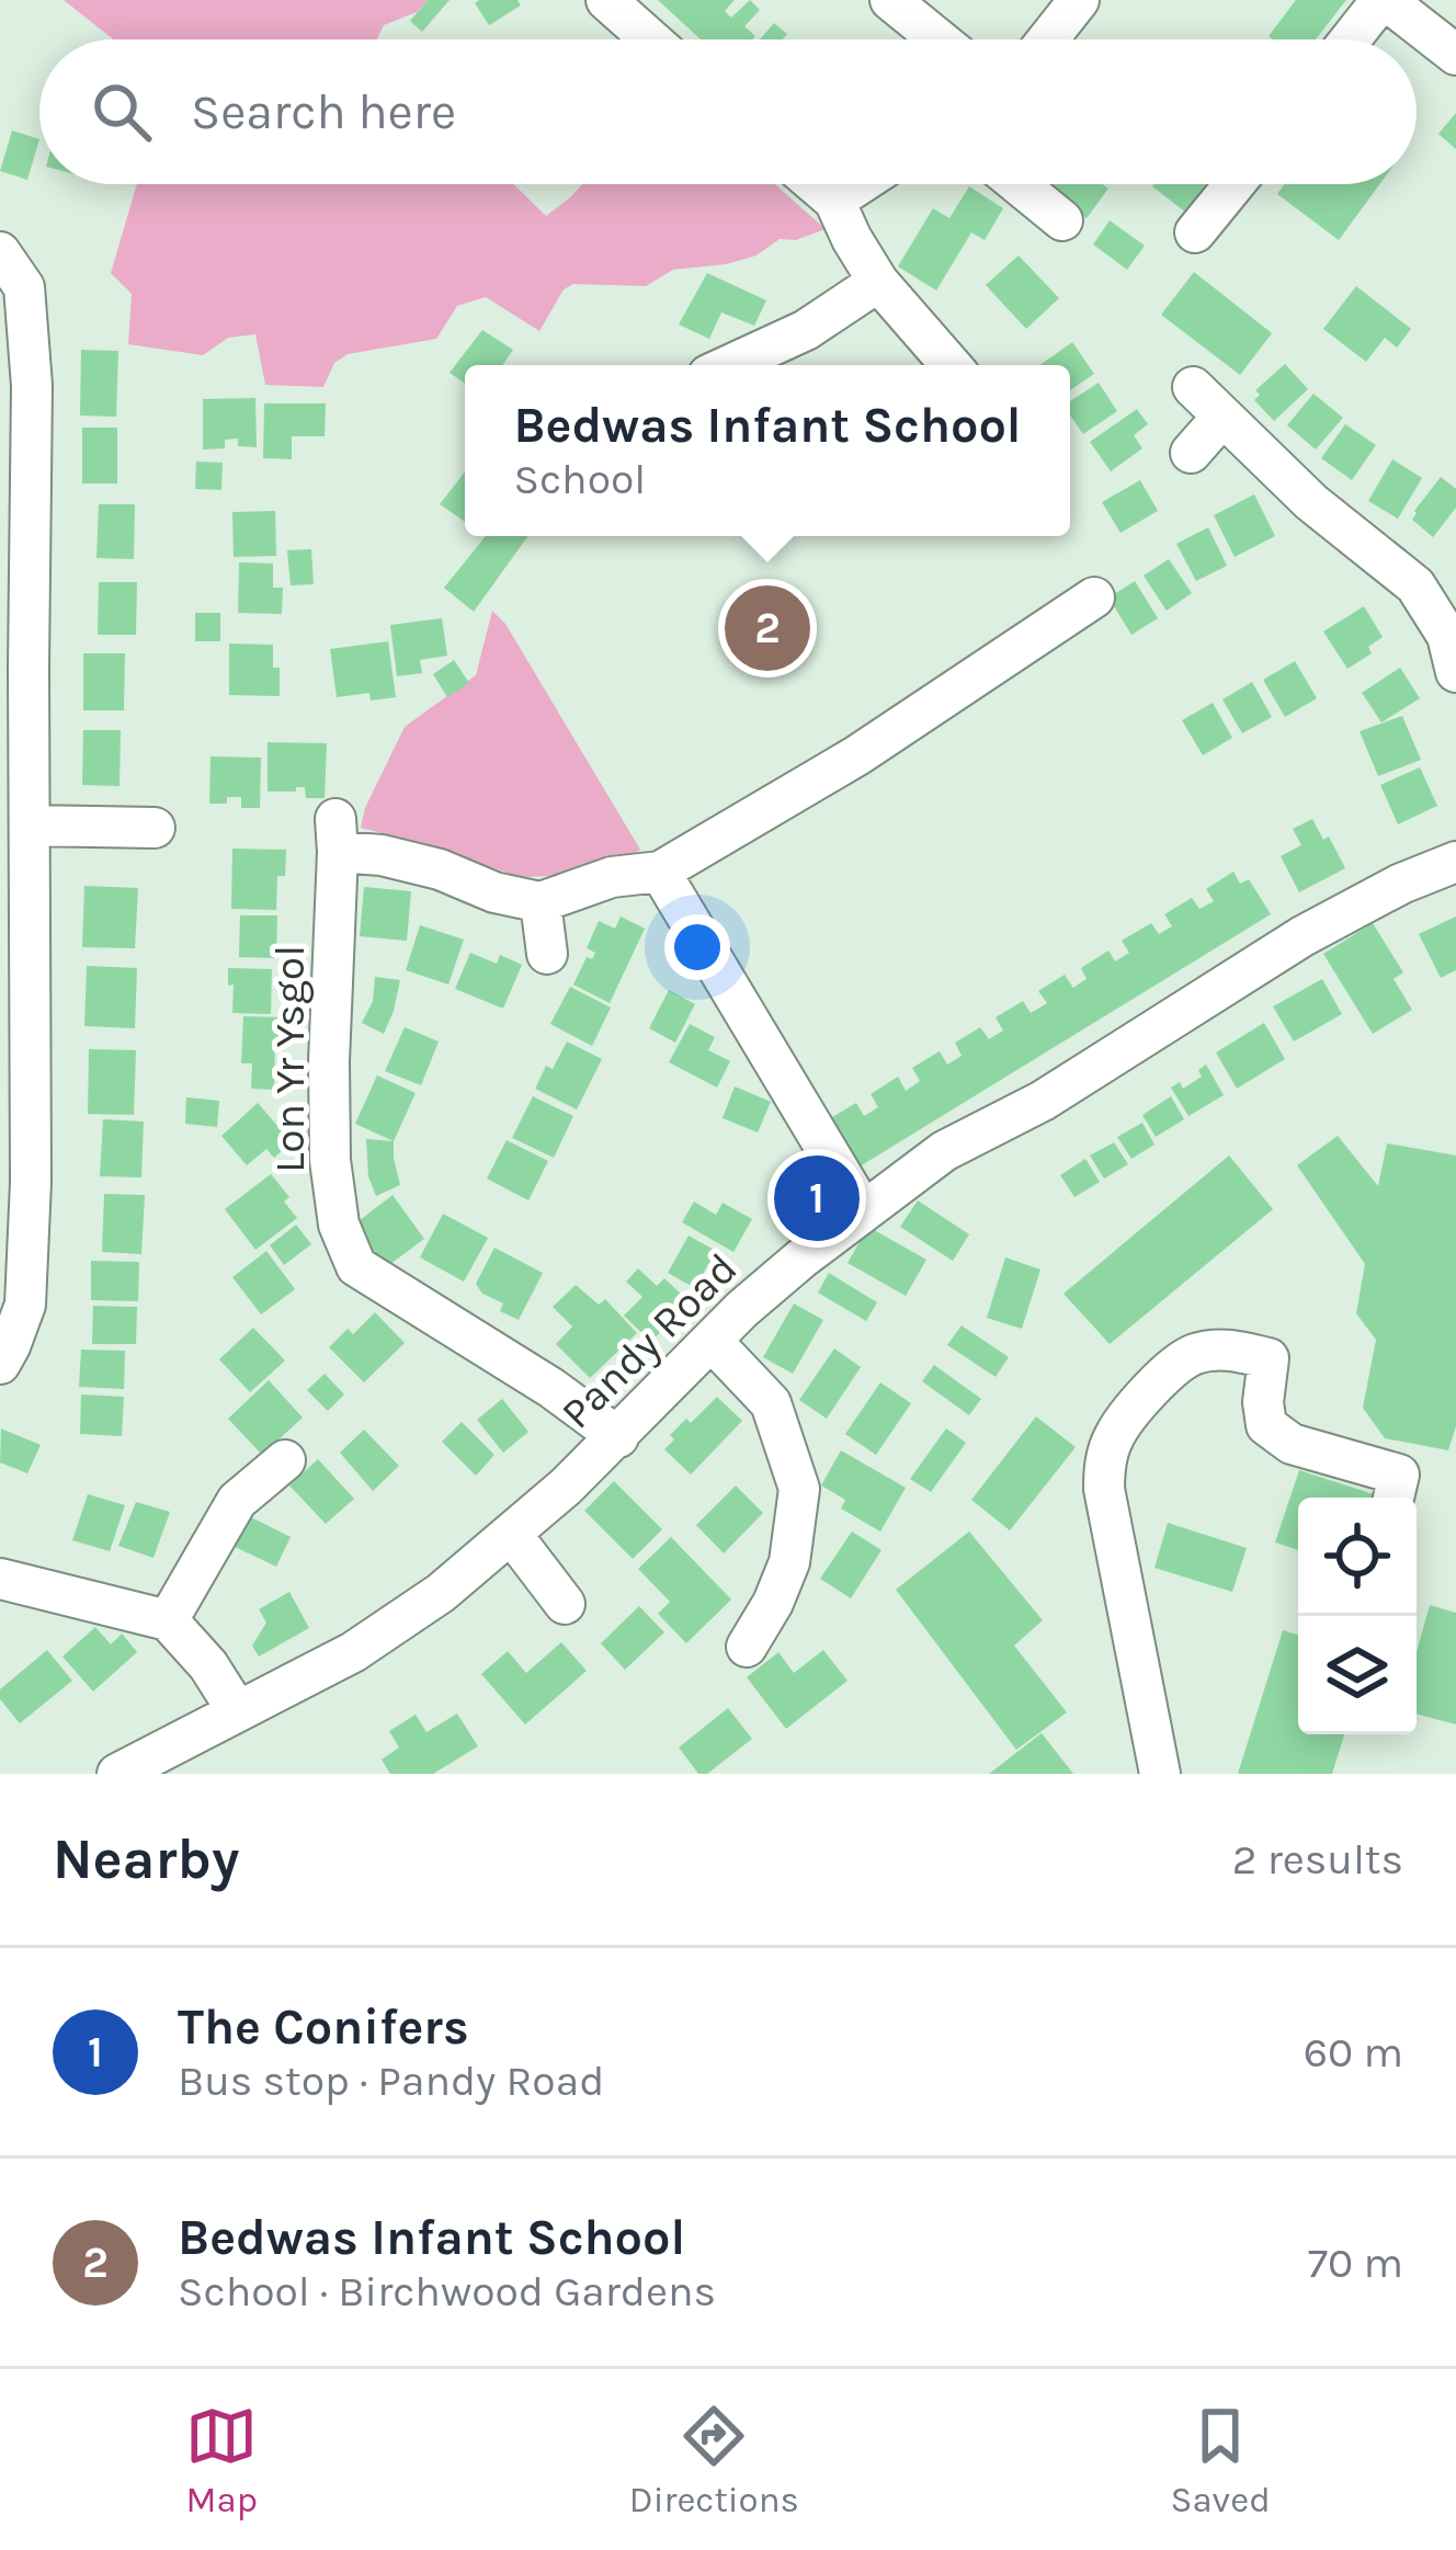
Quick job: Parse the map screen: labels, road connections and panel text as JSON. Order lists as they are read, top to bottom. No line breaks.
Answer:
{"streets":{"street":["Lon Yr Ysgol","Pandy Road"]},"crossings":[["Lon Yr Ysgol","Pandy Road"]],"page":{"search":"Search here","popup":["Bedwas Infant School","School"],"pins":["2","1"],"heading":["Nearby","2 results"],"list":[{"mark":"1","name":"The Conifers","note":"Bus stop · Pandy Road","value":"60 m"},{"mark":"2","name":"Bedwas Infant School","note":"School · Birchwood Gardens","value":"70 m"}],"nav":["Map","Directions","Saved"]}}
